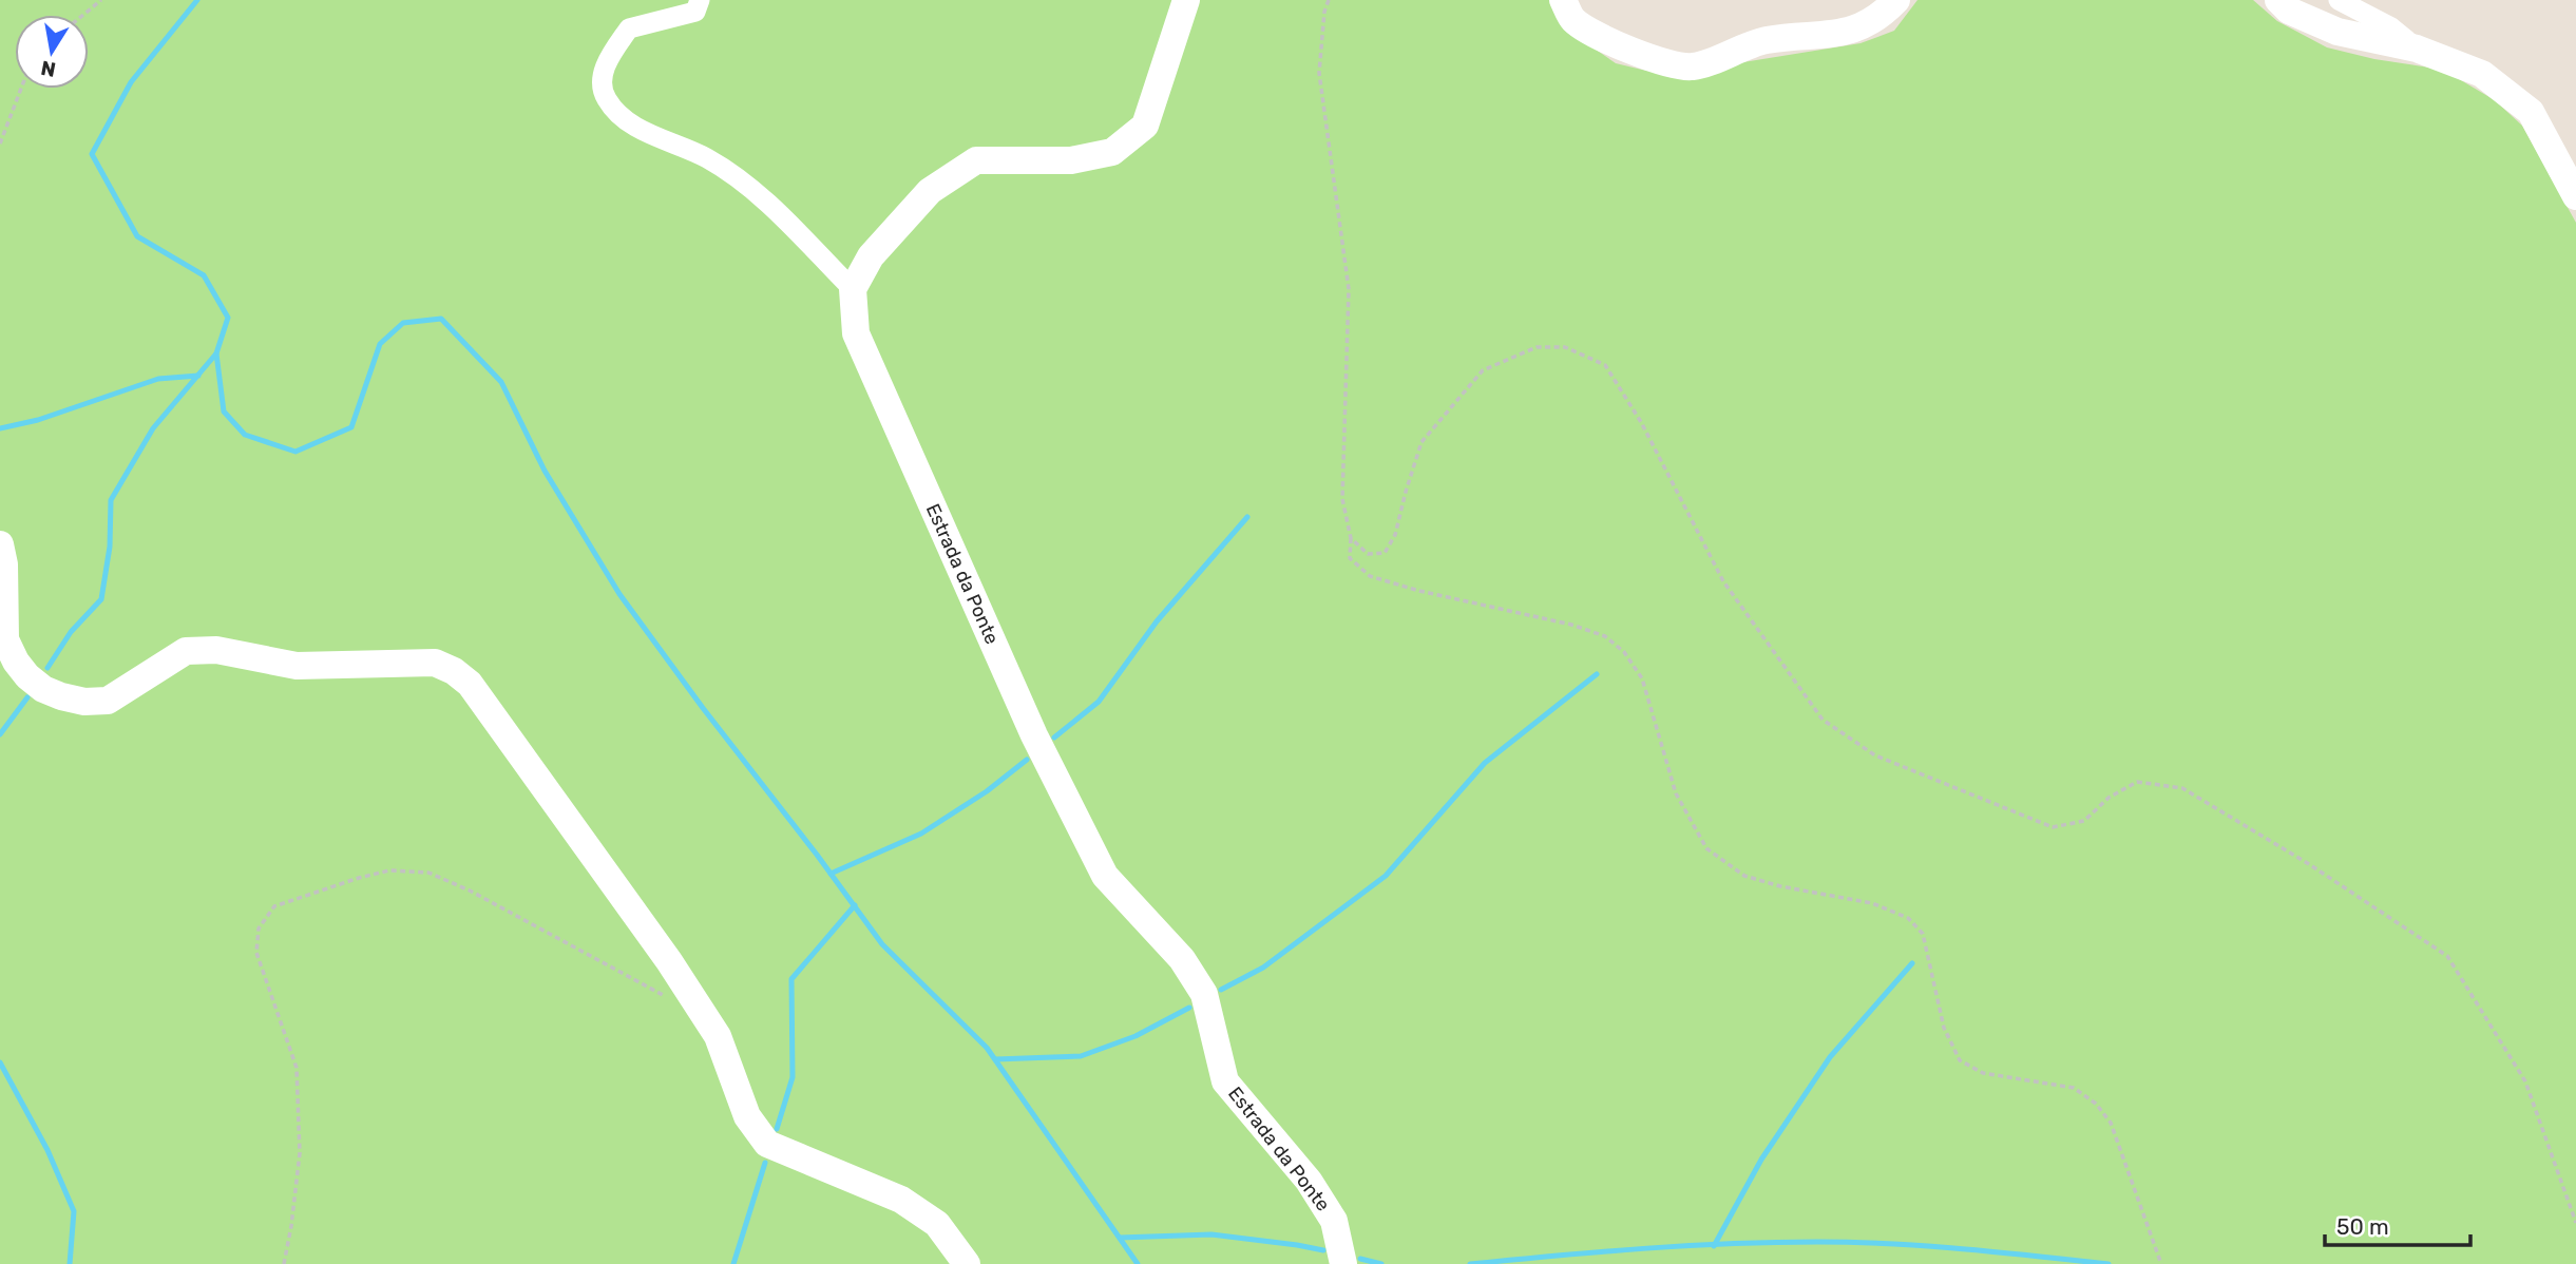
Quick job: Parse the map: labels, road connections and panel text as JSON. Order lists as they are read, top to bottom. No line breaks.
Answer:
{"streets":{"street":["Estrada da Ponte"]},"scale_bar":"50 m","north":"bottom"}
